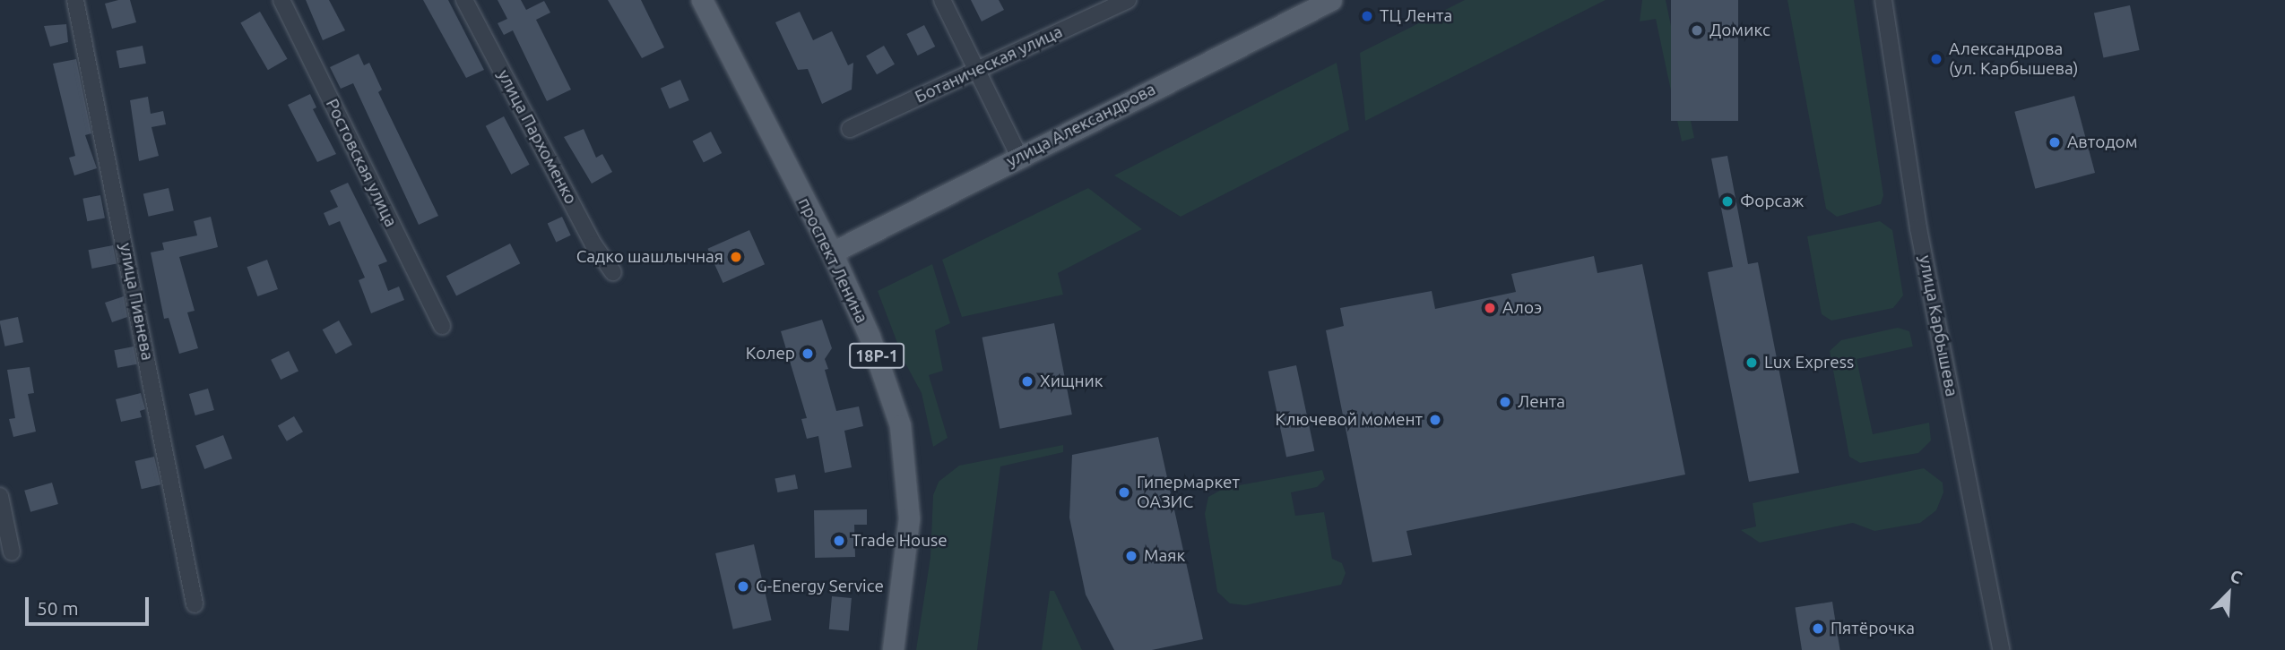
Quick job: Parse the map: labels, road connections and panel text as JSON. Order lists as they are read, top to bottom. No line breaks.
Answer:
{"streets":{"main road":["улица Александрова","проспект Ленина","18Р-1"],"street":["Ботаническая улица","улица Пархоменко","Ростовская улица","улица Пивнева","улица Карбышева"]},"crossings":[["улица Александрова","проспект Ленина"]],"places":["ТЦ Лента","Домикс","Александрова (ул. Карбышева)","Автодом","Форсаж","Садко шашлычная","Алоэ","Колер","Lux Express","Хищник","Лента","Ключевой момент","Гипермаркет ОАЗИС","Trade House","Маяк","G-Energy Service","Пятёрочка"],"scale_bar":"50 m","north":"top right"}
